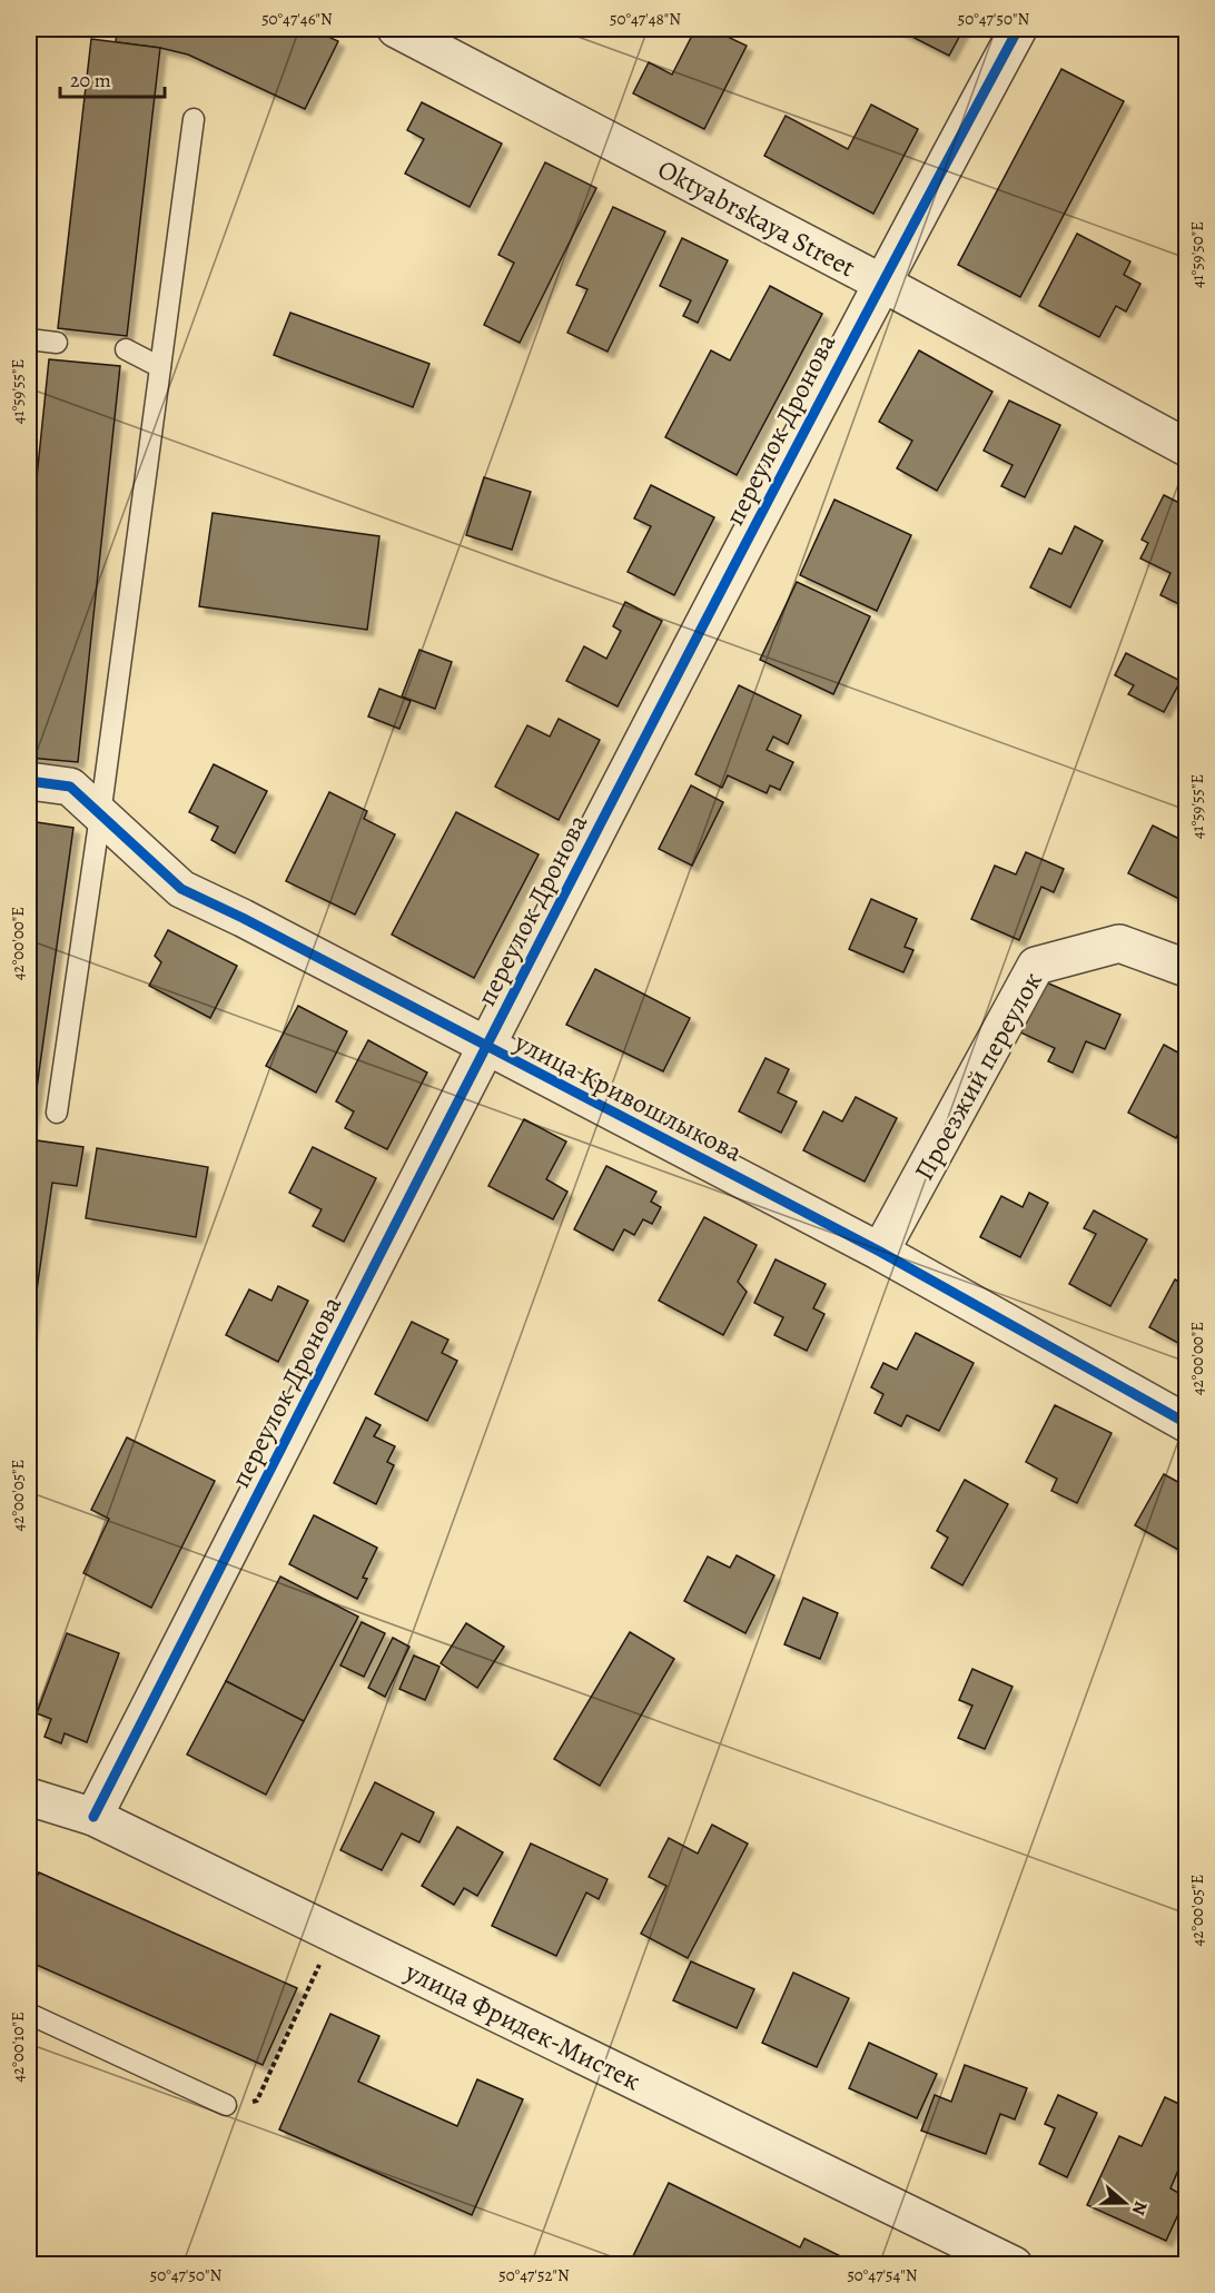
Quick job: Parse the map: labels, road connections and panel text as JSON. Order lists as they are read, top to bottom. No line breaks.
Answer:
{"streets":{"street":["Oktyabrskaya Street","переулок Дронова","Проезжий переулок","улица Кривошлыкова","улица Фридек-Мистек"]},"crossings":[["Oktyabrskaya Street","переулок Дронова"],["переулок Дронова","улица Кривошлыкова"],["переулок Дронова","улица Фридек-Мистек"],["Проезжий переулок","улица Кривошлыкова"]],"scale_bar":"20 m","north":"right","coordinates":["50°47'46\"N","50°47'48\"N","50°47'50\"N","41°59'50\"E","41°59'55\"E","42°00'00\"E","42°00'05\"E","42°00'10\"E","50°47'52\"N","50°47'54\"N"]}
